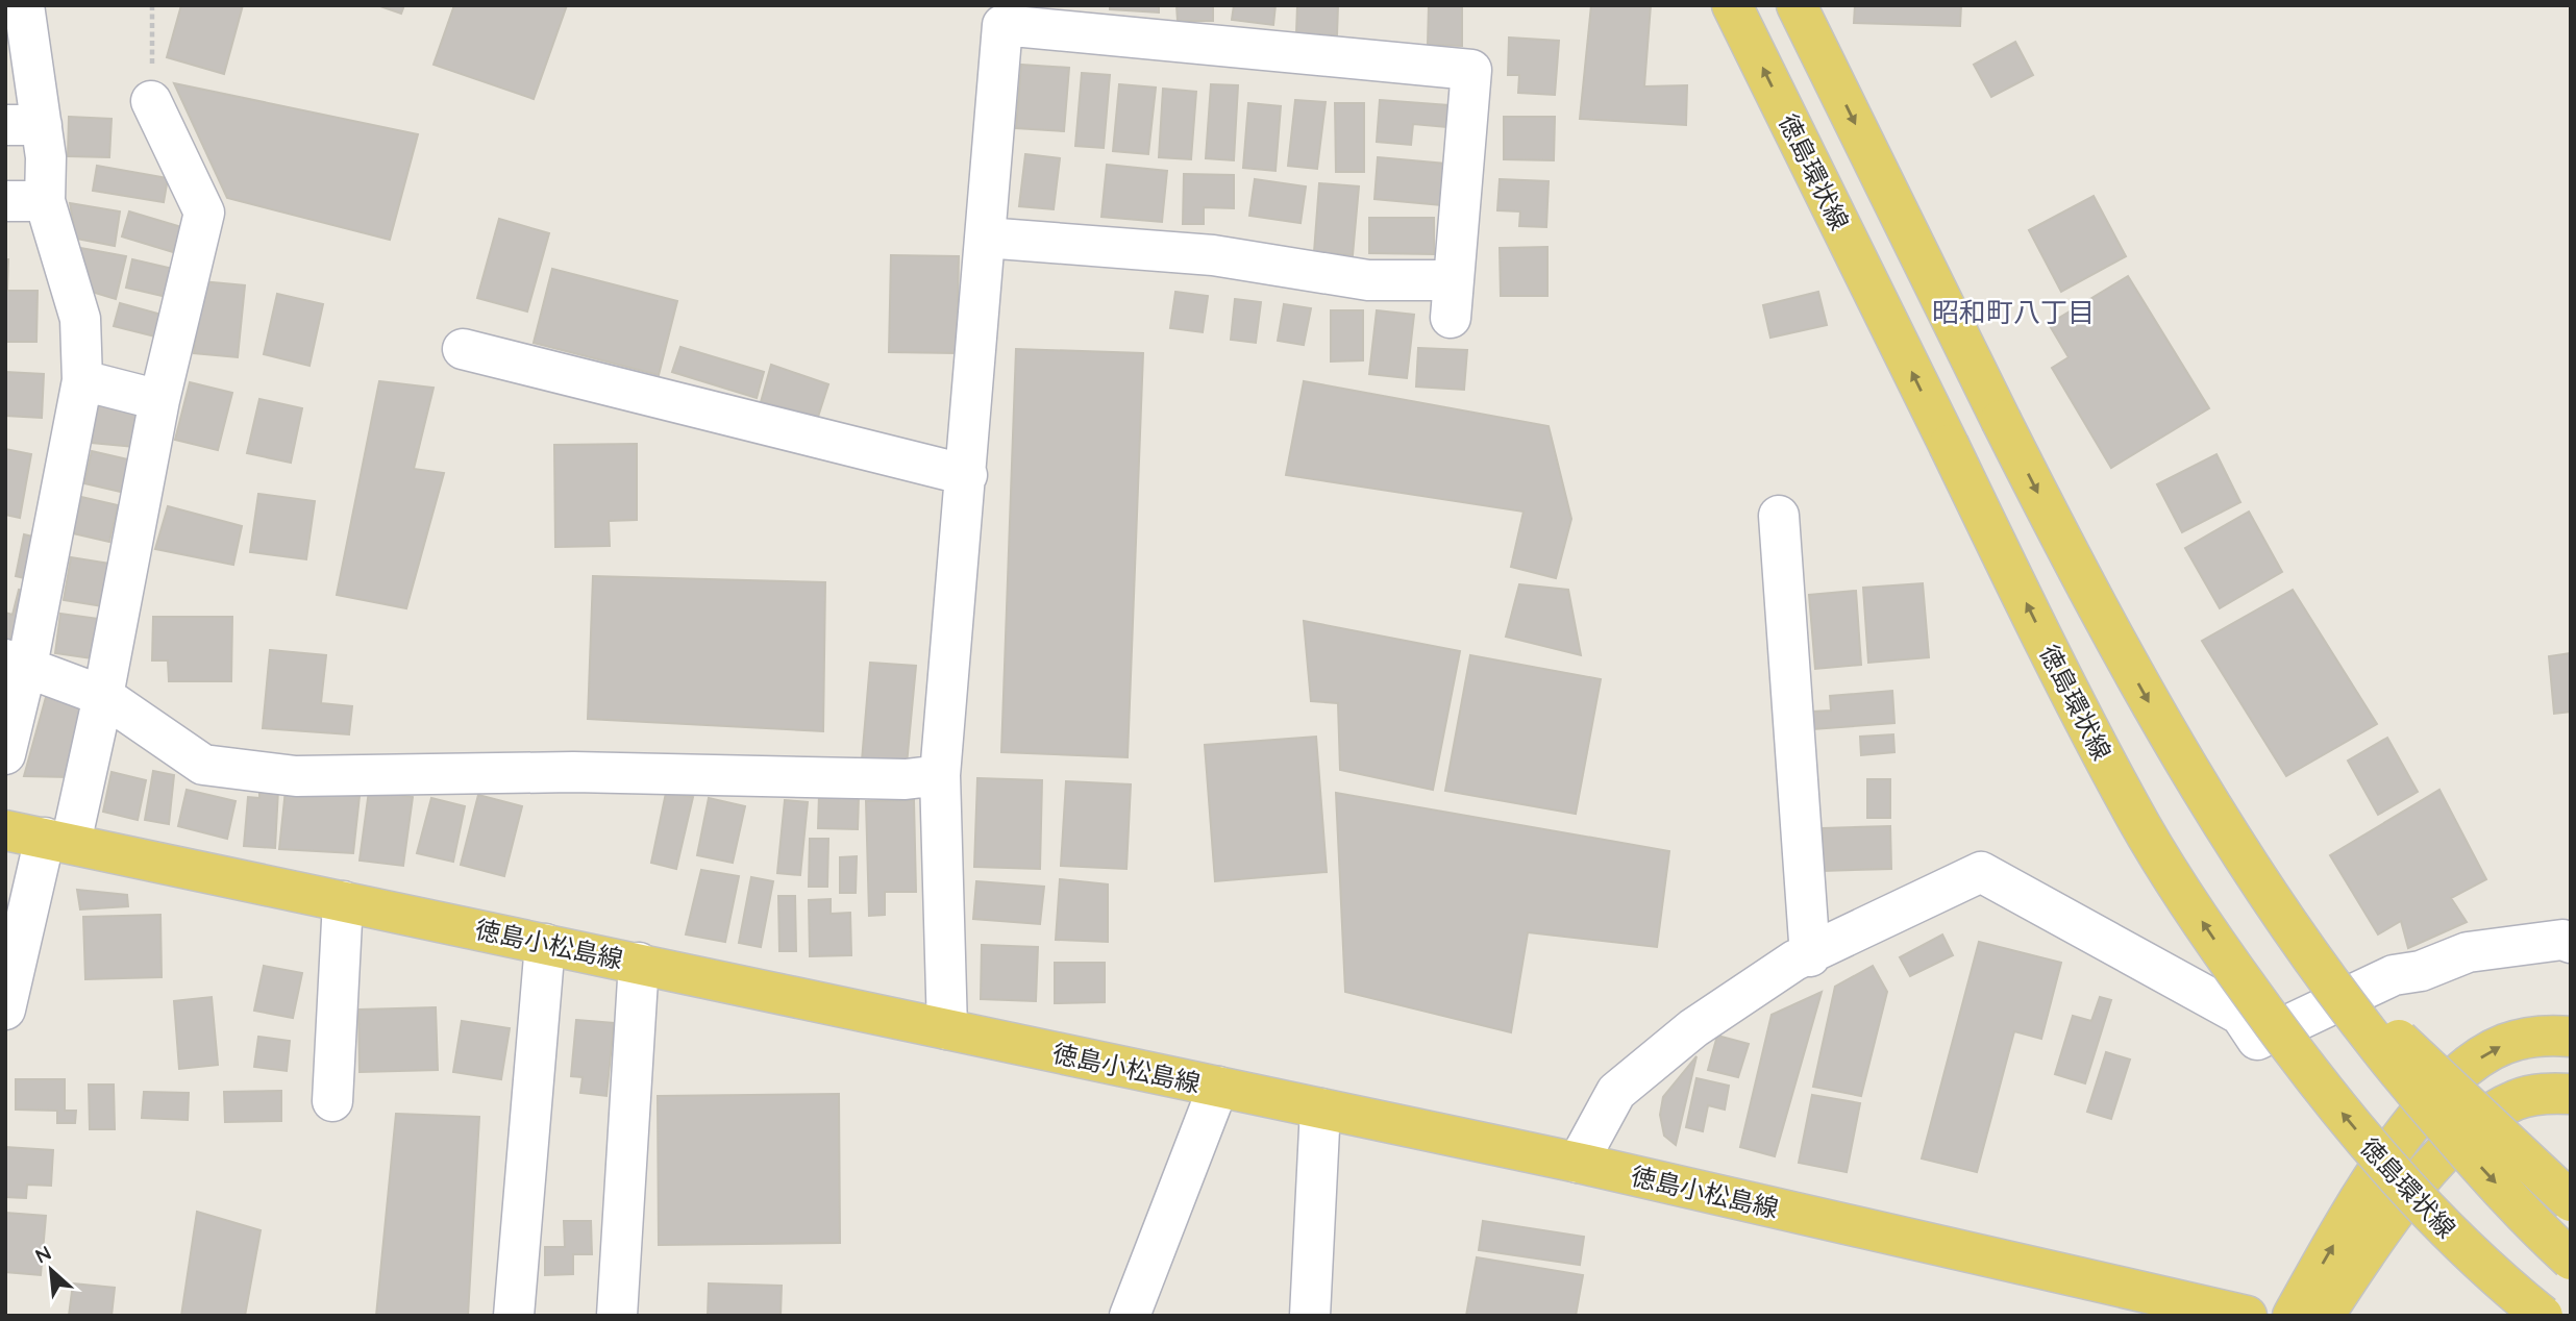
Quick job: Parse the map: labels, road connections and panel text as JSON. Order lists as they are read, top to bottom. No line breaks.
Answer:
{"streets":{"main road":["徳島環状線","徳島小松島線"]},"districts":["昭和町八丁目"],"north":"top left"}
